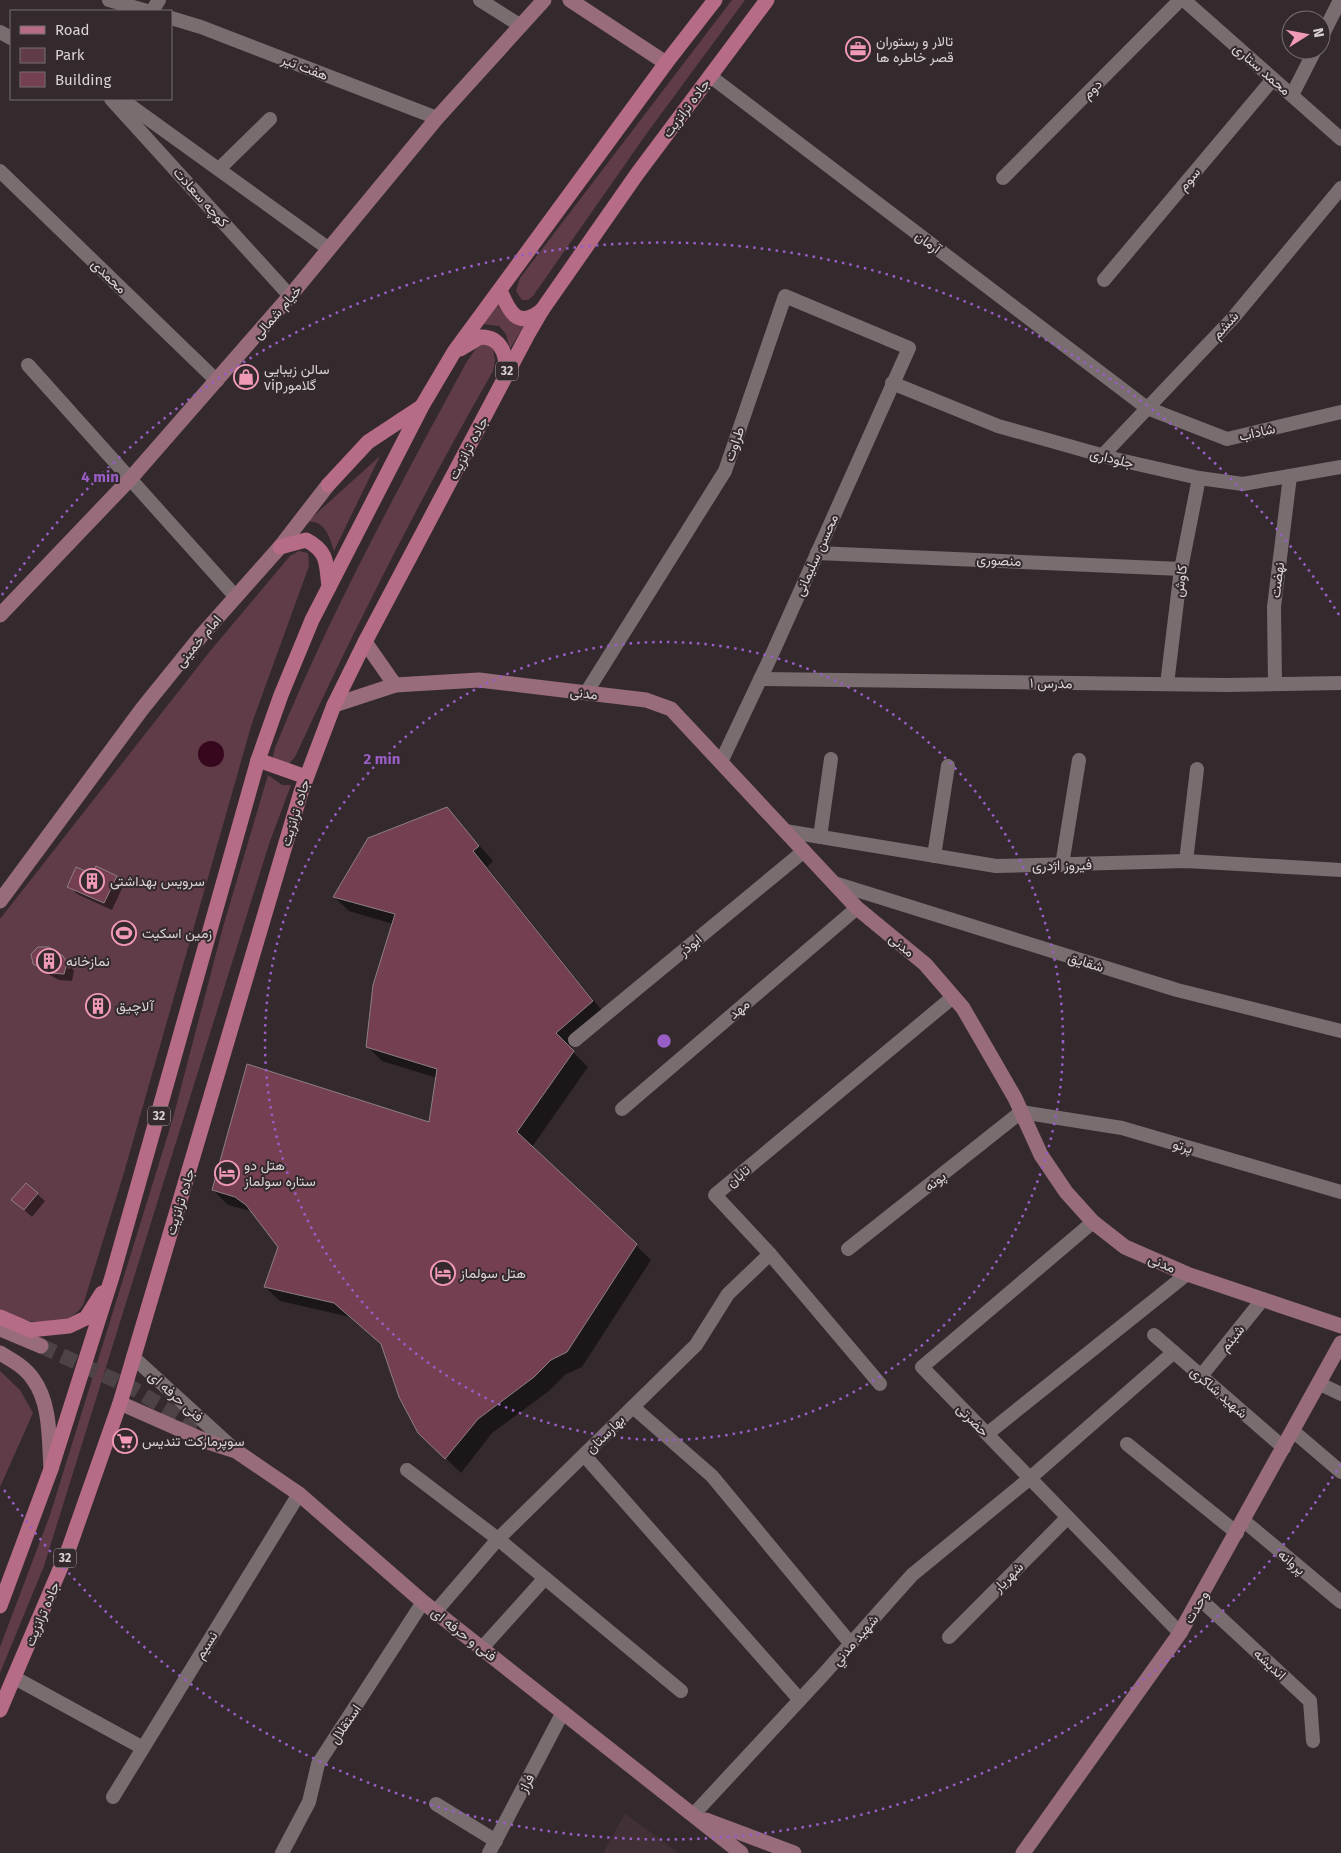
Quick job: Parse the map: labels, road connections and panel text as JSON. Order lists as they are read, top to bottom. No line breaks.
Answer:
{"streets":{"main road":["جاده ترانزیت","32","امام خمینی"],"street":["هفت تير","محمد ستاری","دوم","سوم","کوچه سعادت","آرمان","محمدی","خیام شمالی","ششم","شاداب","طراوت","جلوداری","محسن سلیمانی","منصوری","نهضت","کاوش","مدرس ۱","مدنی","فیروز اژدری","ابوذر","شقایق","مهد","پرتو","تابان","پونه","شبنم","شهید شاکری","فنی حرفه ای","حضرتی","بهارستان","پروانه","شهریار","وحدت","فنی و حرفه ای","شهيد مدني","نسيم","اندیشه","استقلال","فراز"]},"crossings":[["هفت تير","خیام شمالی"],["محمد ستاری","دوم"],["محمد ستاری","سوم"],["جاده ترانزیت","آرمان"],["جاده ترانزیت","مدنی"],["جاده ترانزیت","فنی حرفه ای"],["کوچه سعادت","خیام شمالی"],["آرمان","ششم"],["آرمان","شاداب"],["محمدی","خیام شمالی"],["ششم","شاداب"],["ششم","جلوداری"],["32","امام خمینی"],["طراوت","محسن سلیمانی"],["طراوت","مدنی"],["جلوداری","محسن سلیمانی"],["جلوداری","نهضت"],["جلوداری","کاوش"],["محسن سلیمانی","منصوری"],["محسن سلیمانی","مدرس ۱"],["محسن سلیمانی","مدنی"],["منصوری","کاوش"],["نهضت","مدرس ۱"],["کاوش","مدرس ۱"],["مدنی","فیروز اژدری"],["مدنی","ابوذر"],["مدنی","شقایق"],["مدنی","مهد"],["مدنی","پرتو"],["مدنی","تابان"],["مدنی","پونه"],["مدنی","شبنم"],["مدنی","حضرتی"],["پرتو","پونه"],["تابان","بهارستان"],["شبنم","شهید شاکری"],["شهید شاکری","وحدت"],["شهید شاکری","شهيد مدني"],["فنی حرفه ای","فنی و حرفه ای"],["حضرتی","شهریار"],["حضرتی","وحدت"],["حضرتی","شهيد مدني"],["بهارستان","فنی و حرفه ای"],["پروانه","وحدت"],["وحدت","اندیشه"],["فنی و حرفه ای","شهيد مدني"],["فنی و حرفه ای","نسيم"],["فنی و حرفه ای","استقلال"],["فنی و حرفه ای","فراز"]],"places":{"office":["تالار و رستوران قصر خاطره ها"],"shop":["سالن زیبایی vipگلامور"],"building":["سرویس بهداشتی","نمازخانه","آلاچیق"],"sports":["زمین اسکیت"],"hotel":["هتل دو ستاره سولماز","هتل سولماز"],"supermarket":["سوپرمارکت تندیس"]},"legend":["Road","Park","Building"],"north":"right","rings":["4 min","2 min"]}
